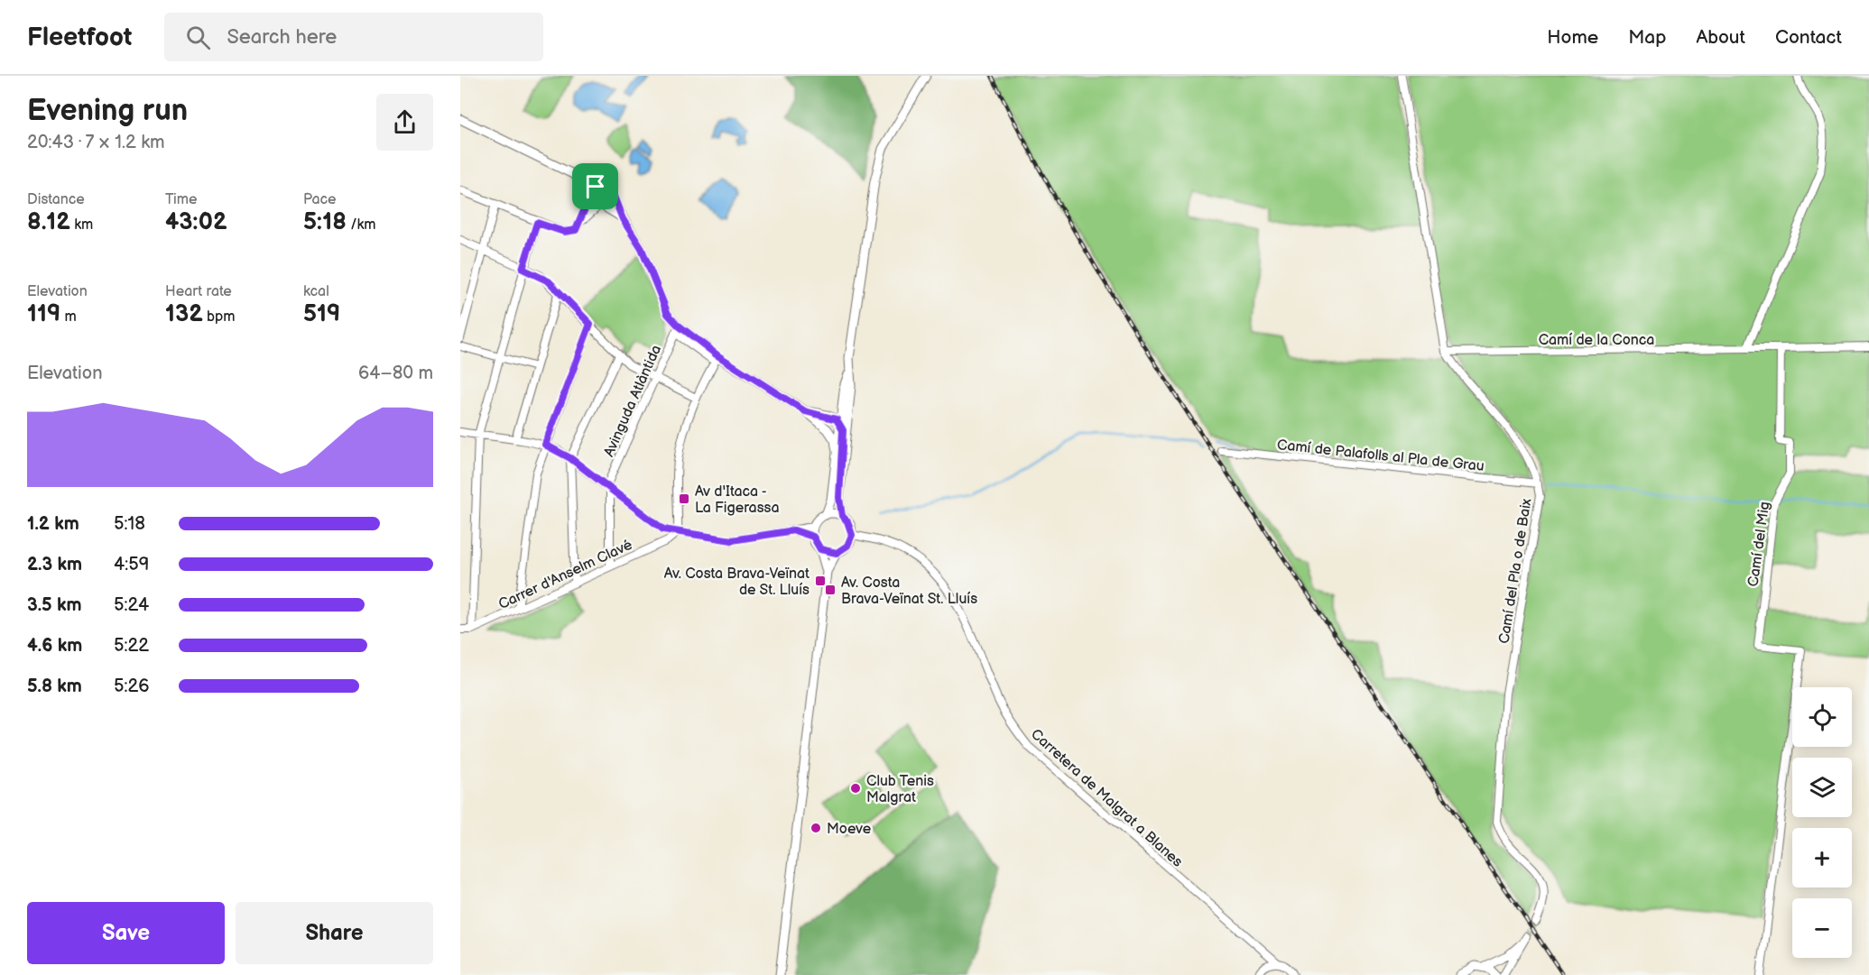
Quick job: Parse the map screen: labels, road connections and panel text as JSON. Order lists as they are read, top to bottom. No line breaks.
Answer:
{"streets":{"street":["Camí de la Conca","Avinguda Atlàntida","Camí de Palafolls al Pla de Grau","Camí del Mig","Camí del Pla o de Baix","Carrer d'Anselm Clavé","Carretera de Malgrat a Blanes"]},"crossings":[["Camí de la Conca","Camí del Pla o de Baix"],["Camí de Palafolls al Pla de Grau","Camí del Pla o de Baix"]],"places":{"transit":["Av d'Itaca - La Figerassa","Av. Costa Brava-Veïnat de St. Lluís","Av. Costa Brava-Veïnat St. Lluís"],"other":["Club Tenis Malgrat","Moeve"]},"page":{"header":"Fleetfoot","search":"Search here","nav":["Home","Map","About","Contact"],"heading":["Evening run","20:43 · 7 × 1.2 km"],"stats":[["Distance","8.12 km"],["Time","43:02"],["Pace","5:18 /km"],["Elevation","119 m"],["Heart rate","132 bpm"],["kcal","519"]],"chart":["Elevation","64–80 m"],"list":[{"name":"1.2 km","note":"5:18"},{"name":"2.3 km","note":"4:59"},{"name":"3.5 km","note":"5:24"},{"name":"4.6 km","note":"5:22"},{"name":"5.8 km","note":"5:26"}],"map_buttons":["+","−"],"buttons":["Save","Share"]}}
